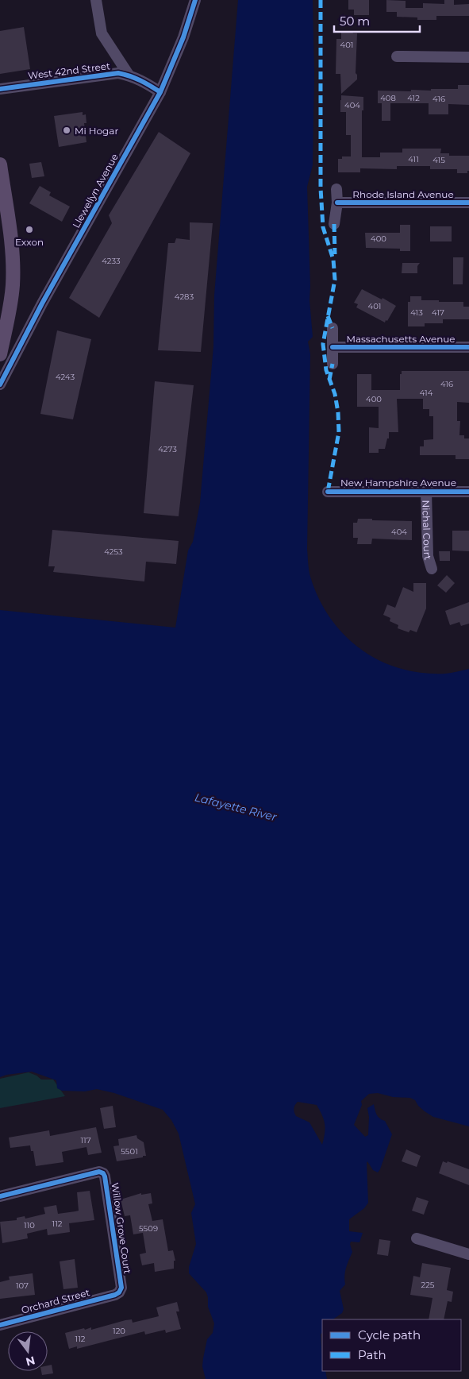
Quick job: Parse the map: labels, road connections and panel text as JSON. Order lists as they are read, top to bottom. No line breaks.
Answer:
{"streets":{"street":["West 42nd Street","Llewellyn Avenue","Rhode Island Avenue","Massachusetts Avenue","New Hampshire Avenue","Nichal Court","Willow Grove Court","Orchard Street"]},"crossings":[["West 42nd Street","Llewellyn Avenue"],["New Hampshire Avenue","Nichal Court"],["Willow Grove Court","Orchard Street"]],"water":["Lafayette River"],"places":["Mi Hogar","Exxon"],"house_numbers":["401","408","412","416","404","411","415","400","4233","4283","401","413","417","4243","416","414","400","4273","404","4253","117","5501","112","110","5509","225","107","120","112"],"legend":["Cycle path","Path"],"scale_bar":"50 m","north":"bottom"}
